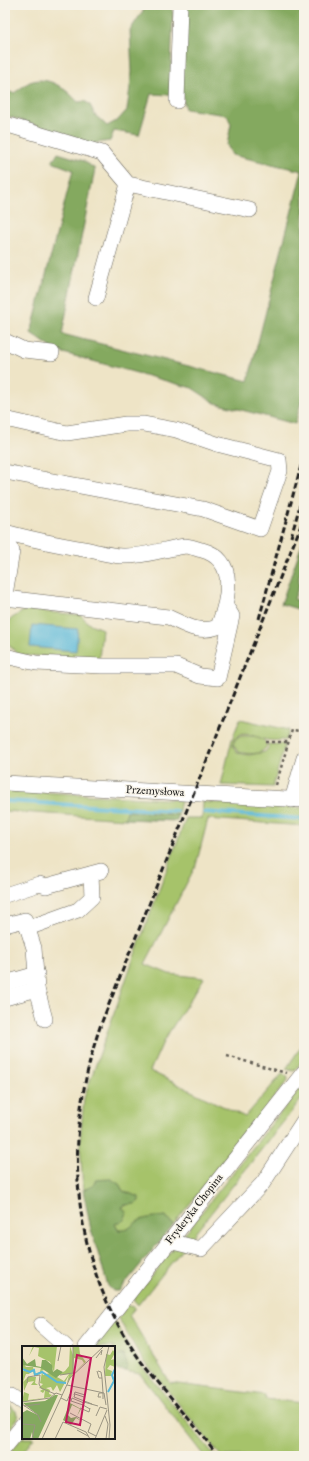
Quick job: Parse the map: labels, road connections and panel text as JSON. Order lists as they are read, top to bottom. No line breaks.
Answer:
{"streets":{"street":["Przemysłowa","Fryderyka Chopina"]}}
